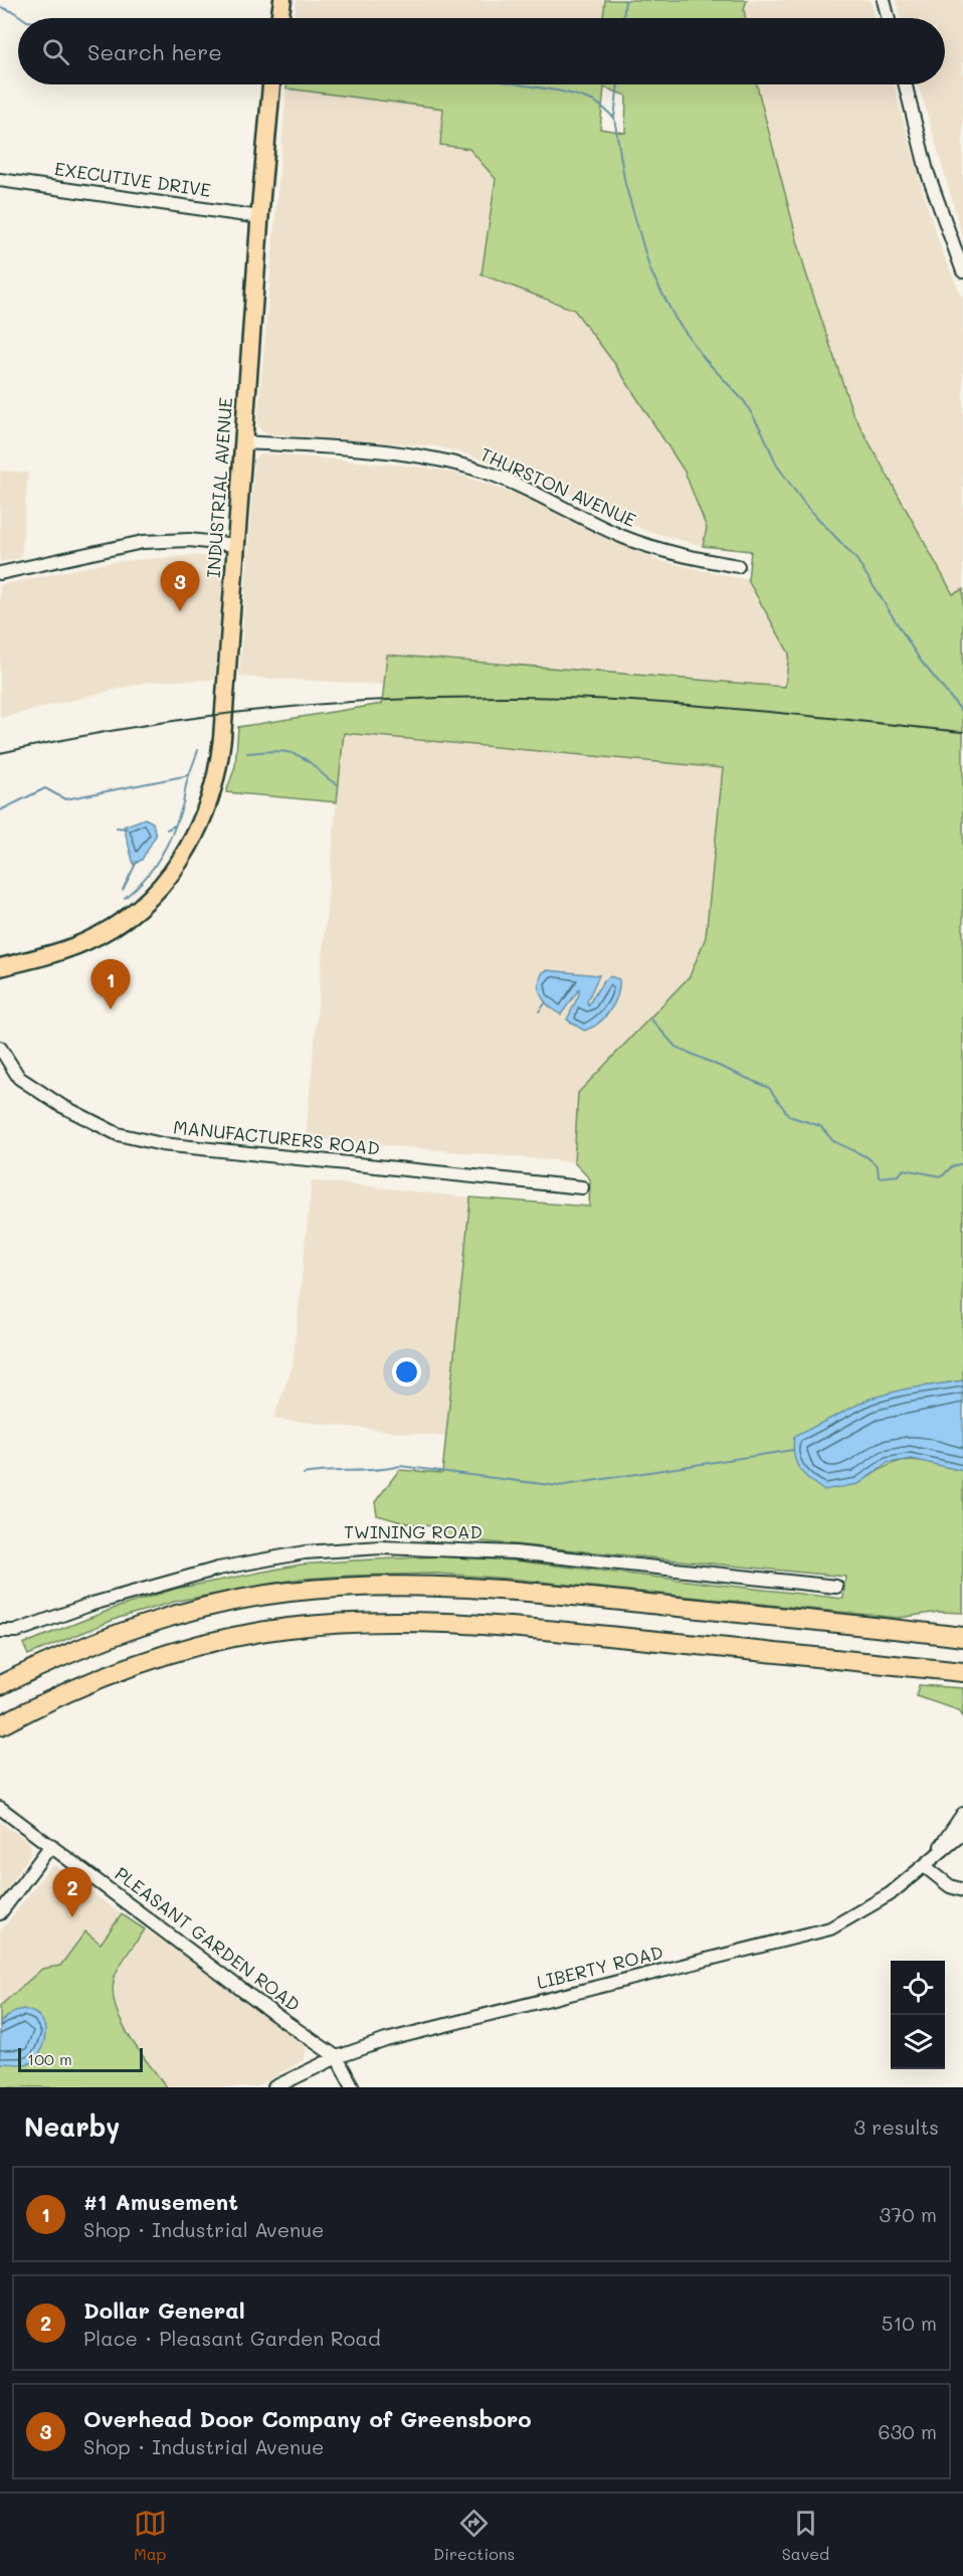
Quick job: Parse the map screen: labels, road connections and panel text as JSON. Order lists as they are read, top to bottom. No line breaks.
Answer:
{"streets":{"main road":["INDUSTRIAL AVENUE"],"street":["EXECUTIVE DRIVE","THURSTON AVENUE","MANUFACTURERS ROAD","TWINING ROAD","PLEASANT GARDEN ROAD","LIBERTY ROAD"]},"crossings":[["EXECUTIVE DRIVE","INDUSTRIAL AVENUE"],["INDUSTRIAL AVENUE","THURSTON AVENUE"],["PLEASANT GARDEN ROAD","LIBERTY ROAD"]],"scale_bar":"100 m","page":{"search":"Search here","pins":["3","1","2"],"scale":"100 m","heading":["Nearby","3 results"],"list":[{"mark":"1","name":"#1 Amusement","note":"Shop · Industrial Avenue","value":"370 m"},{"mark":"2","name":"Dollar General","note":"Place · Pleasant Garden Road","value":"510 m"},{"mark":"3","name":"Overhead Door Company of Greensboro","note":"Shop · Industrial Avenue","value":"630 m"}],"nav":["Map","Directions","Saved"]}}
